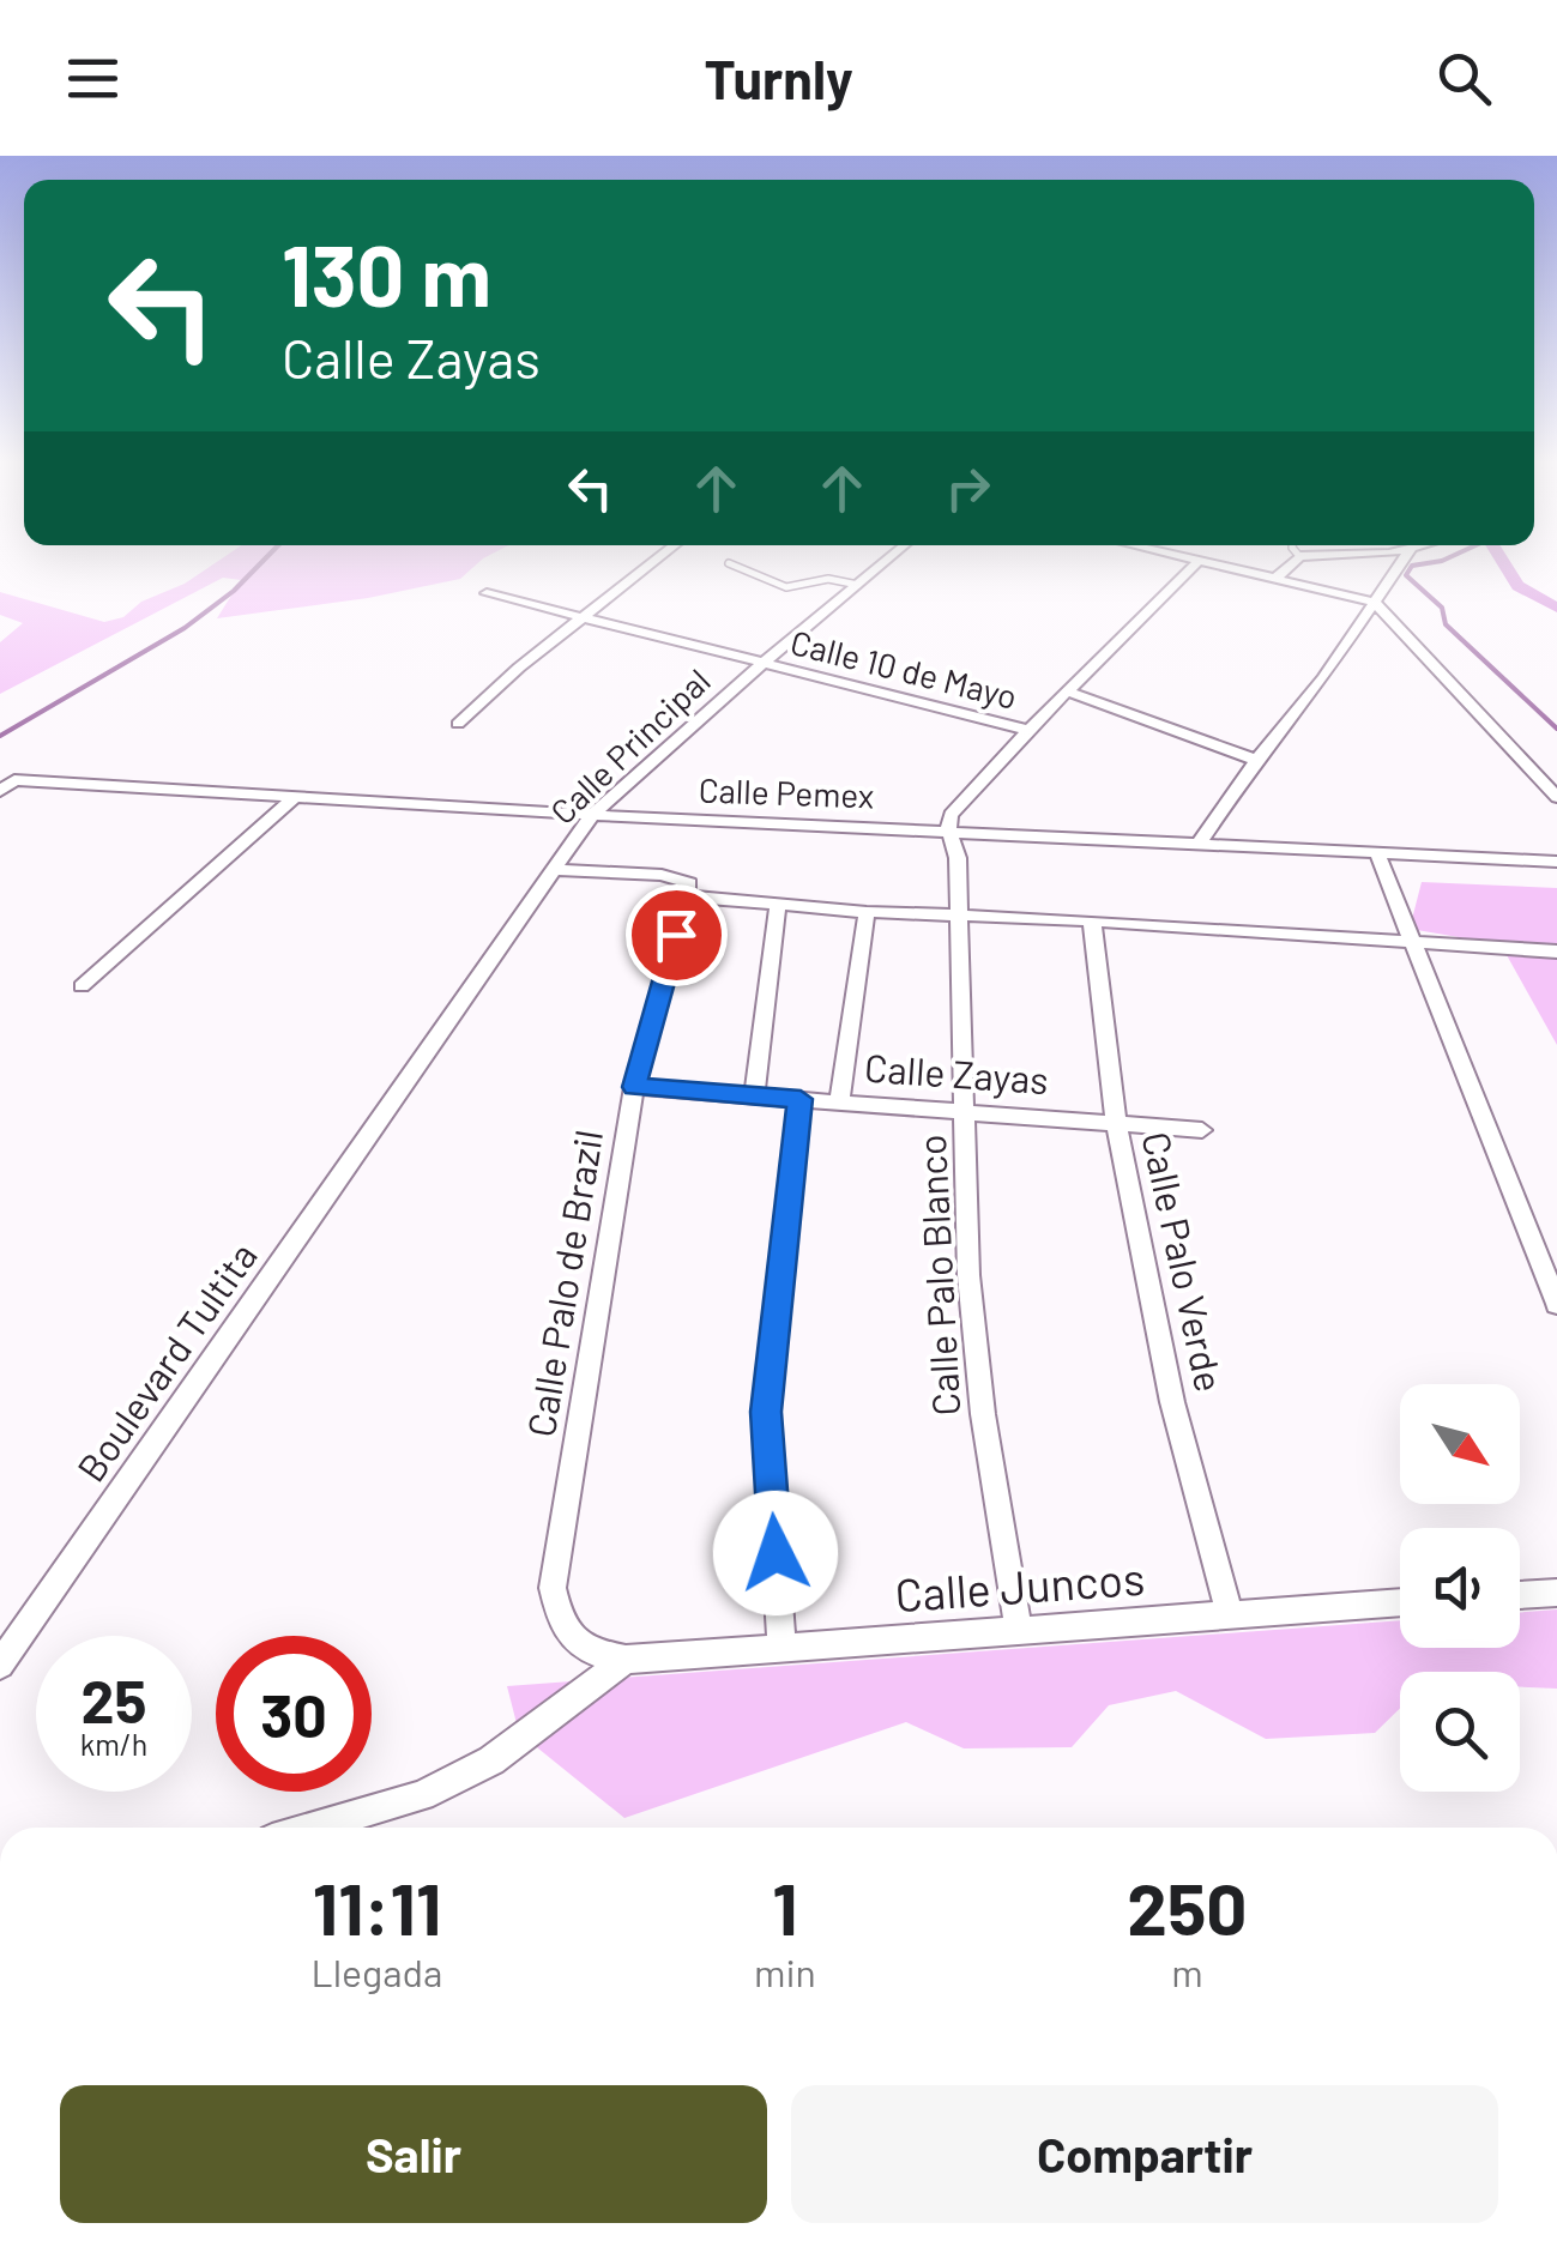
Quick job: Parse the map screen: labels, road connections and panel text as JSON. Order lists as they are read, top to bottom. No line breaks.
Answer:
{"streets":{"street":["Calle 10 de Mayo","Calle Principal","Calle Pemex","Calle Zayas","Calle Palo Verde","Calle Palo Blanco","Calle Palo de Brazil","Boulevard Tultita","Calle Juncos"]},"crossings":[["Calle 10 de Mayo","Calle Principal"],["Calle Principal","Calle Pemex"],["Calle Principal","Boulevard Tultita"],["Calle Pemex","Calle Palo Blanco"],["Calle Zayas","Calle Palo Verde"],["Calle Zayas","Calle Palo Blanco"],["Calle Zayas","Calle Palo de Brazil"],["Calle Palo Verde","Calle Juncos"],["Calle Palo Blanco","Calle Juncos"],["Calle Palo de Brazil","Calle Juncos"]],"north":"bottom right","page":{"header":"Turnly","turn":["130 m","Calle Zayas"],"speed":"25 km/h","limit":"30","eta":["11:11","Llegada","1","min","250","m"],"buttons":["Salir","Compartir"]}}
